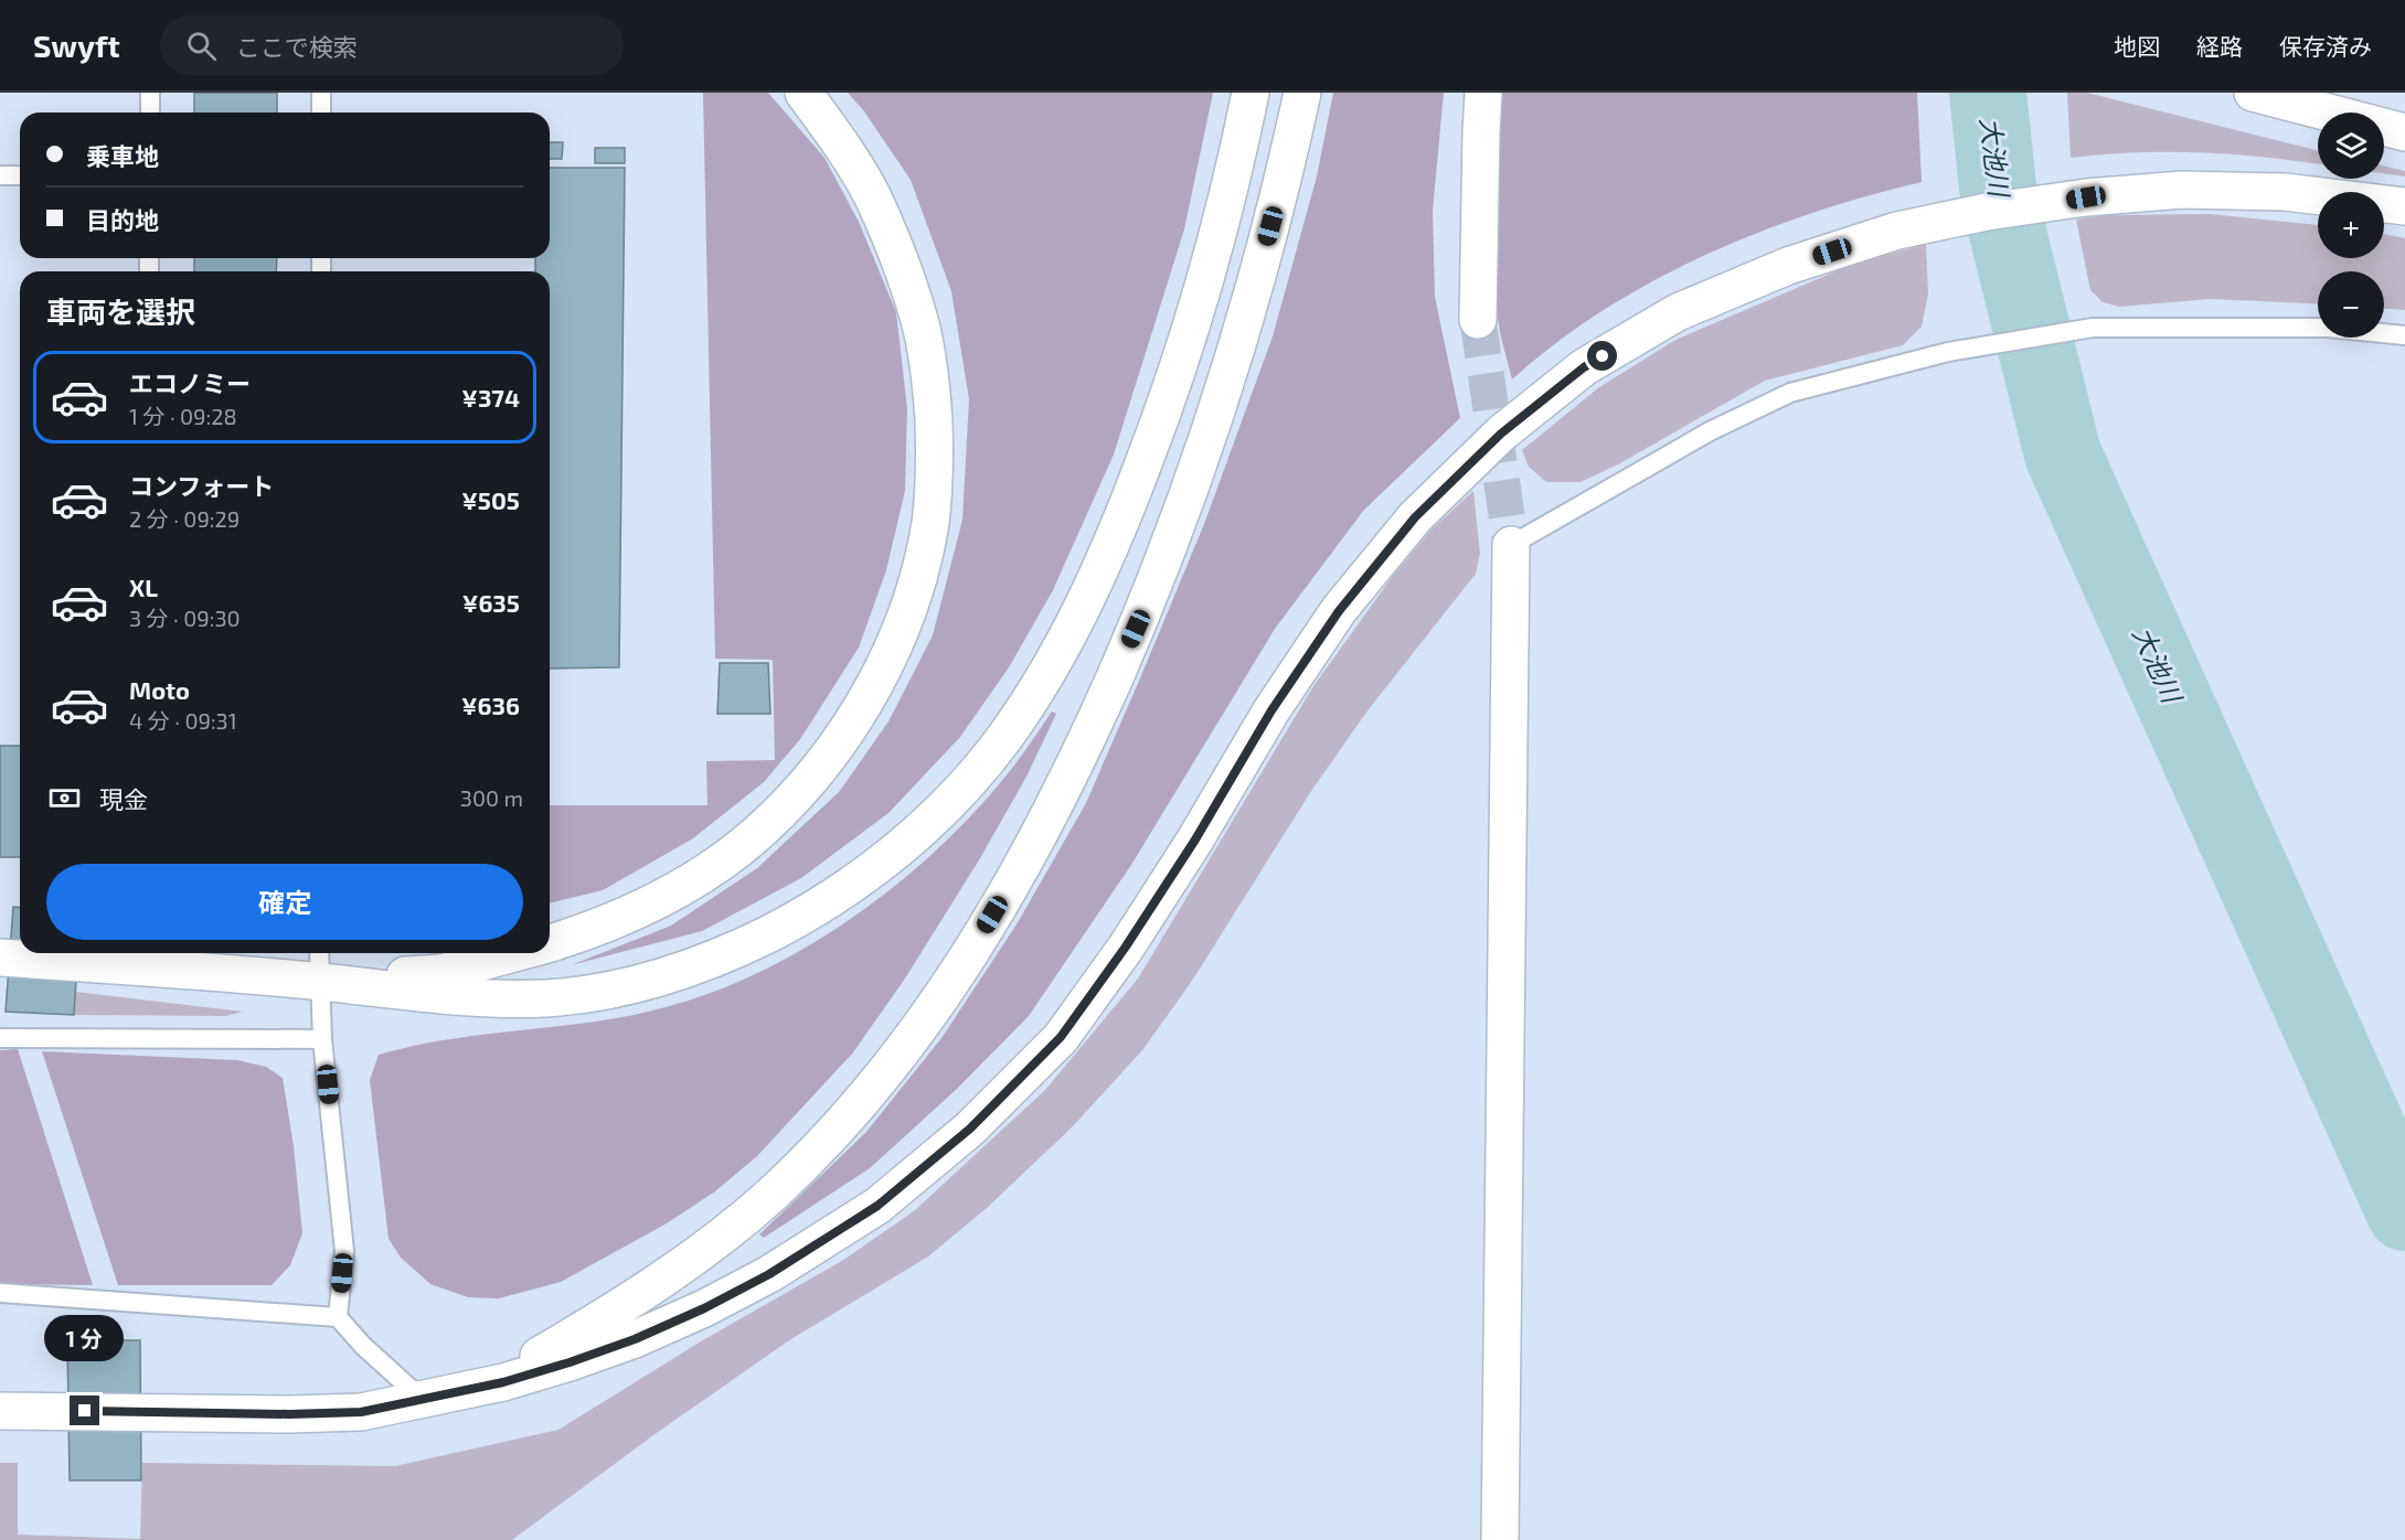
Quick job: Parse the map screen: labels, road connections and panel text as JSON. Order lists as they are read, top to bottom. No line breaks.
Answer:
{"water":["大池川"],"page":{"header":"Swyft","search":"ここで検索","nav":["地図","経路","保存済み"],"map_buttons":["+","−"],"banner":["乗車地","目的地"],"heading":"車両を選択","list":[{"name":"エコノミー","note":"1 分 · 09:28","value":"¥374"},{"name":"コンフォート","note":"2 分 · 09:29","value":"¥505"},{"name":"XL","note":"3 分 · 09:30","value":"¥635"},{"name":"Moto","note":"4 分 · 09:31","value":"¥636"}],"pay":["現金","300 m"],"buttons":"確定","bubble":"1 分"}}
